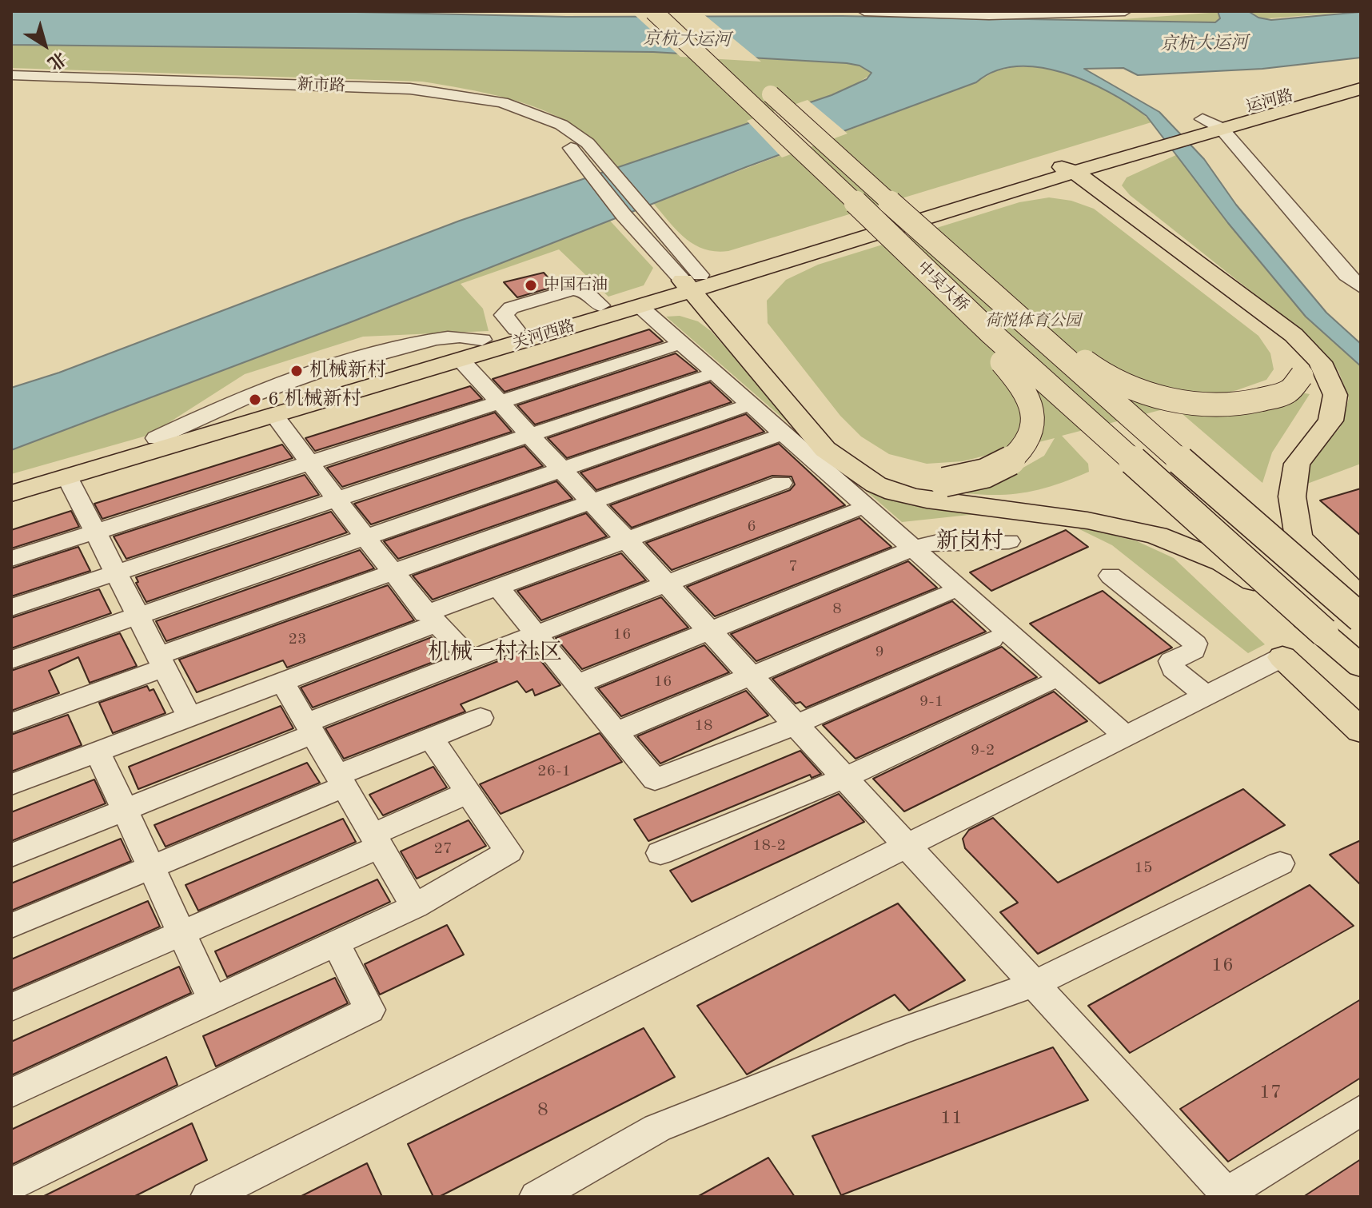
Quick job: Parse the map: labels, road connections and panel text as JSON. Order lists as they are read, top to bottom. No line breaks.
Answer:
{"streets":{"main road":["运河路","中吴大桥","关河西路"],"street":["新市路"]},"crossings":[["新市路","关河西路"]],"districts":["新岗村","机械一村社区"],"water":["京杭大运河"],"parks":["荷悦体育公园"],"places":["中国石油","机械新村","6 机械新村"],"house_numbers":["6","7","8","16","23","9","16","9-1","18","9-2","26-1","18-2","27","15","16","17","8","11"],"north":"bottom right"}
